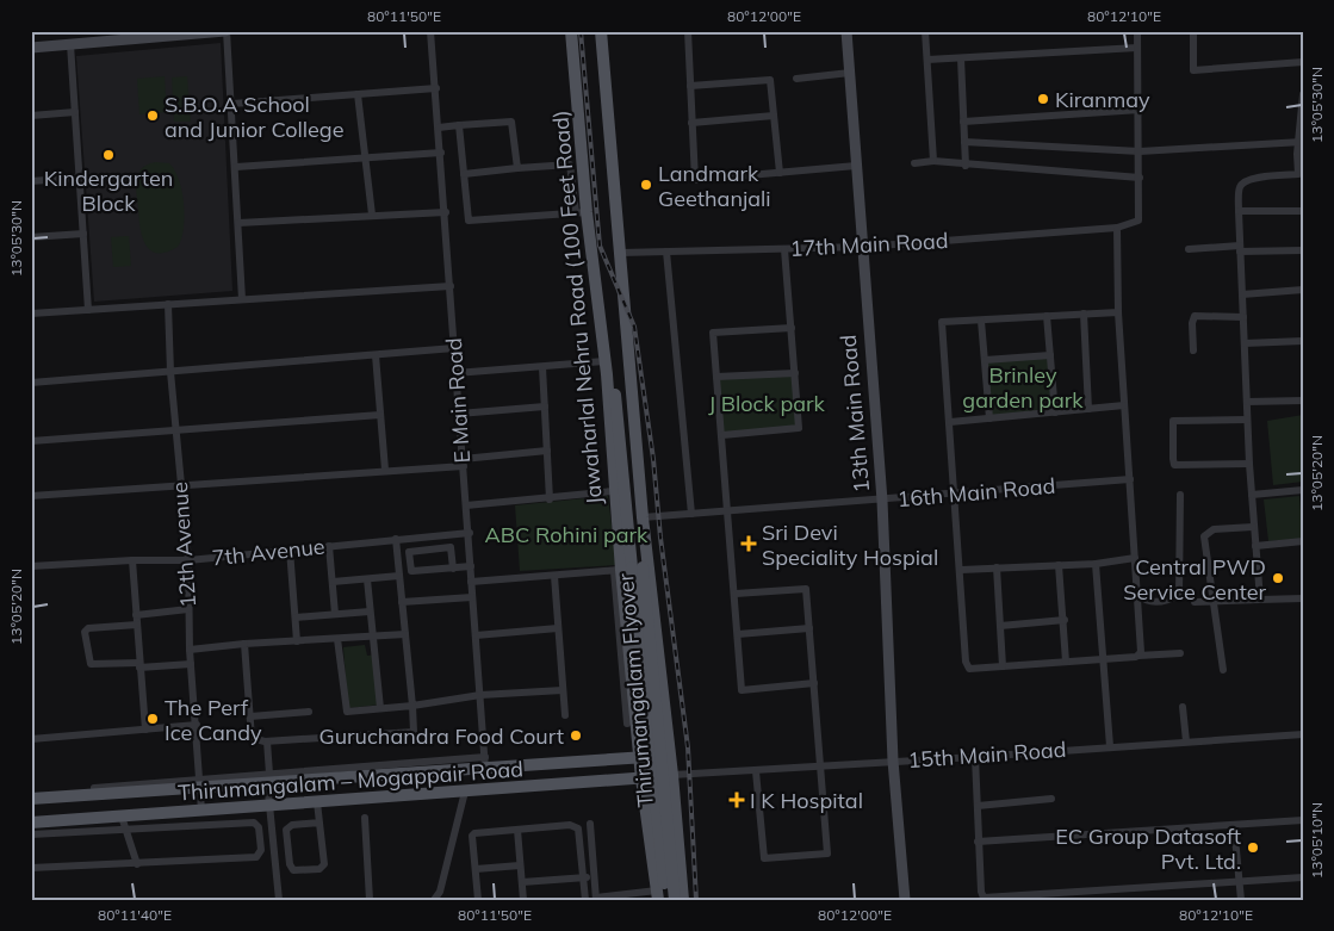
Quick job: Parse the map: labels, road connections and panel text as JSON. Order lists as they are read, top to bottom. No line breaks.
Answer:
{"streets":{"main road":["Jawaharlal Nehru Road (100 Feet Road)","Thirumangalam Flyover","Thirumangalam – Mogappair Road"],"street":["17th Main Road","E Main Road","13th Main Road","16th Main Road","12th Avenue","7th Avenue","15th Main Road"]},"crossings":[["17th Main Road","13th Main Road"],["Jawaharlal Nehru Road (100 Feet Road)","Thirumangalam Flyover"],["Jawaharlal Nehru Road (100 Feet Road)","Thirumangalam – Mogappair Road"],["E Main Road","7th Avenue"],["E Main Road","Thirumangalam – Mogappair Road"],["13th Main Road","16th Main Road"],["13th Main Road","15th Main Road"],["12th Avenue","7th Avenue"],["12th Avenue","Thirumangalam – Mogappair Road"],["15th Main Road","Thirumangalam – Mogappair Road"]],"parks":["Brinley garden park","J Block park","ABC Rohini park"],"places":{"other":["Kiranmay","S.B.O.A School and Junior College","Kindergarten Block","Landmark Geethanjali","Central PWD Service Center","The Perf Ice Candy","Guruchandra Food Court","EC Group Datasoft Pvt. Ltd."],"health":["Sri Devi Speciality Hospial","I K Hospital"]},"coordinates":["80°11'50\"E","80°12'00\"E","80°12'10\"E","13°05'30\"N","13°05'20\"N","13°05'10\"N","80°11'40\"E"]}
